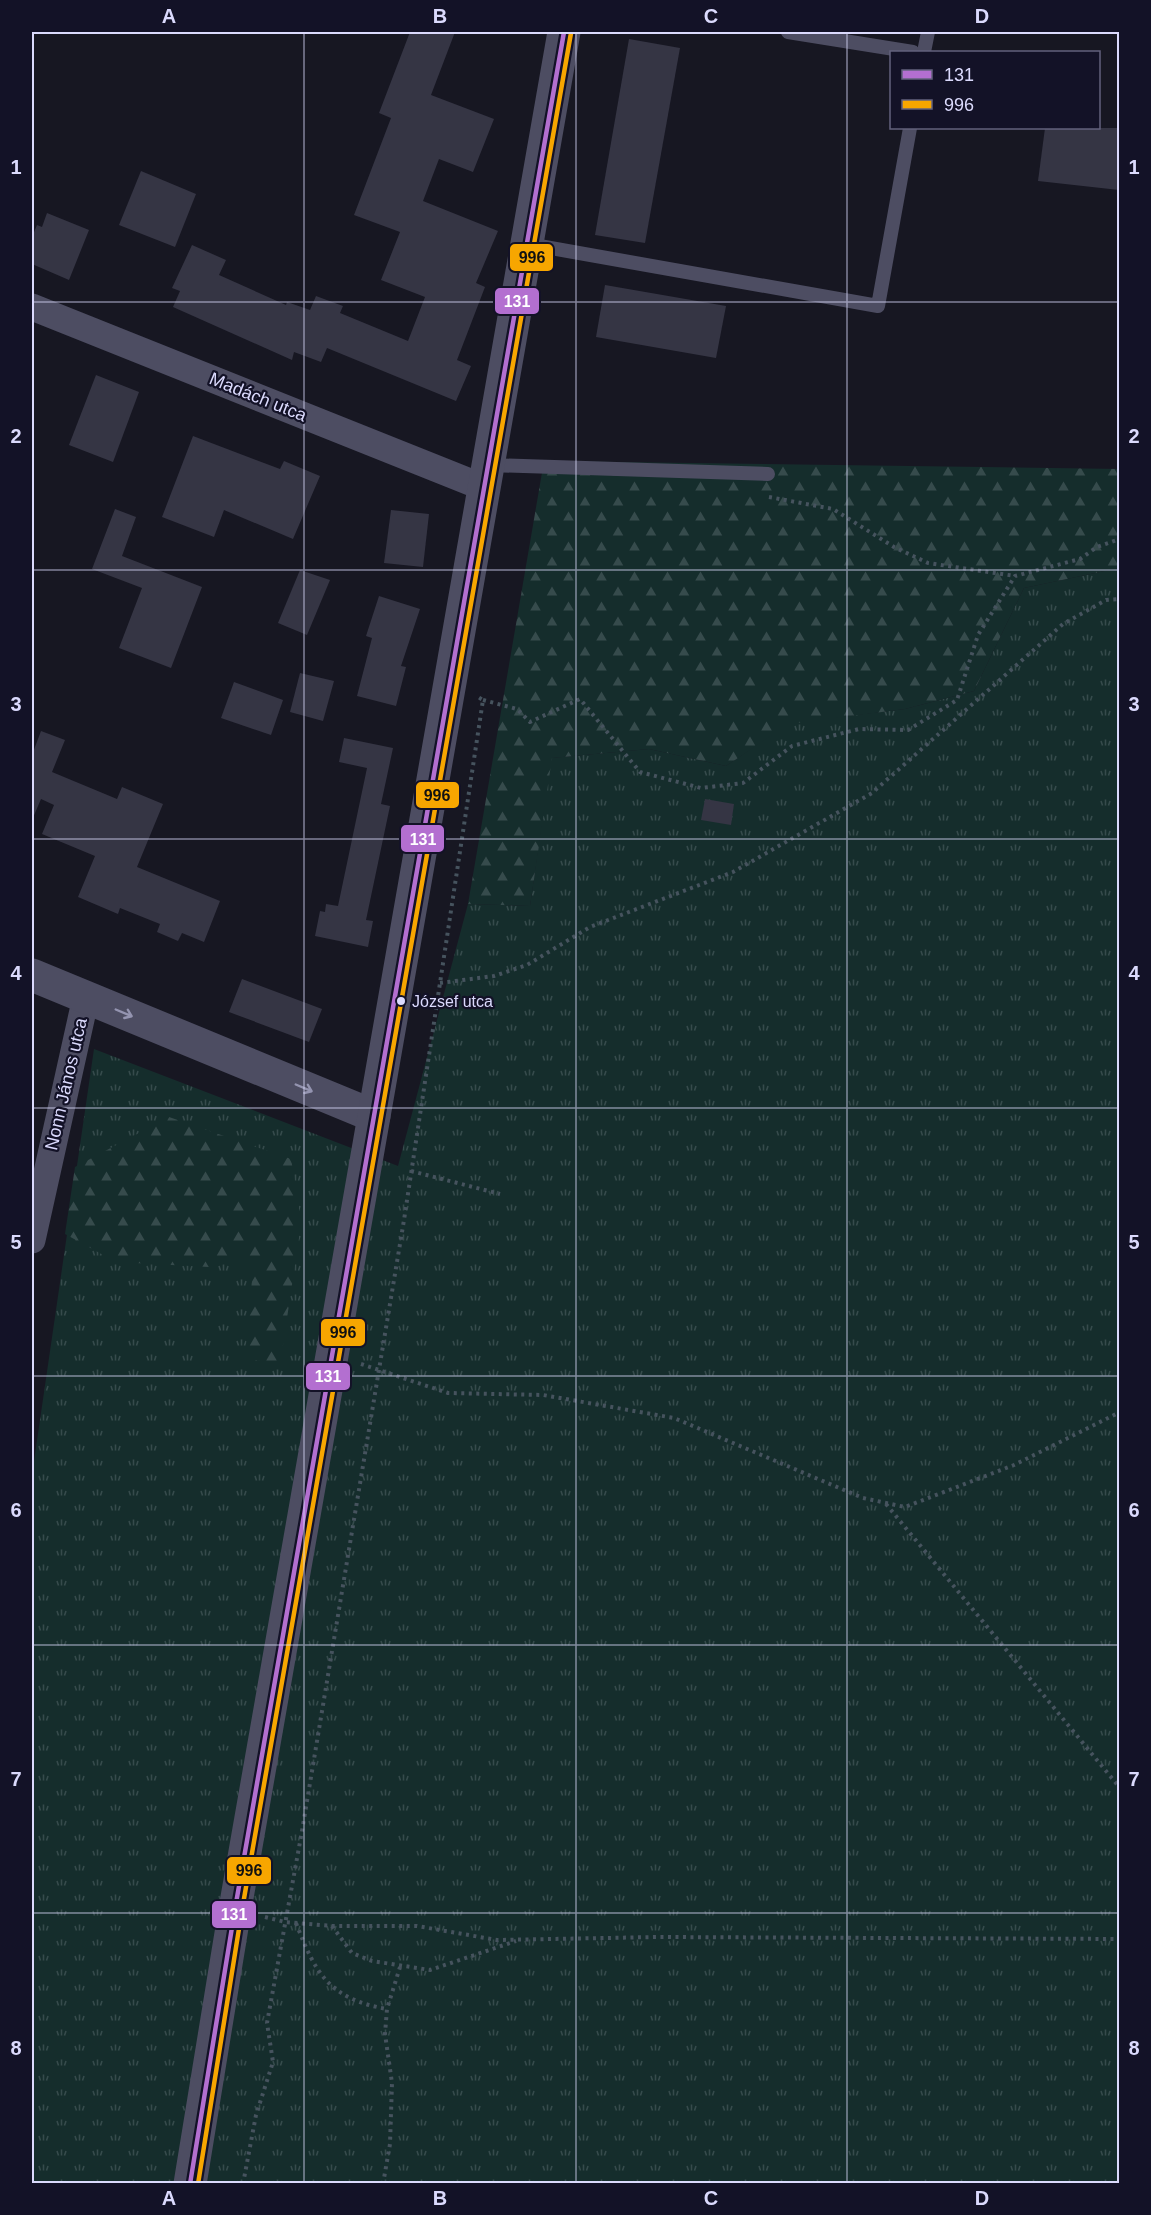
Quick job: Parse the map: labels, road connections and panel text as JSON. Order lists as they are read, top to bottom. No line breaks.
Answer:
{"streets":{"street":["Madách utca","Nonn János utca"]},"places":["József utca"],"lines":["transit line 131","transit line 996"],"legend":["131","996"],"grid":{"columns":["A","B","C","D"],"rows":["1","2","3","4","5","6","7","8"]}}
